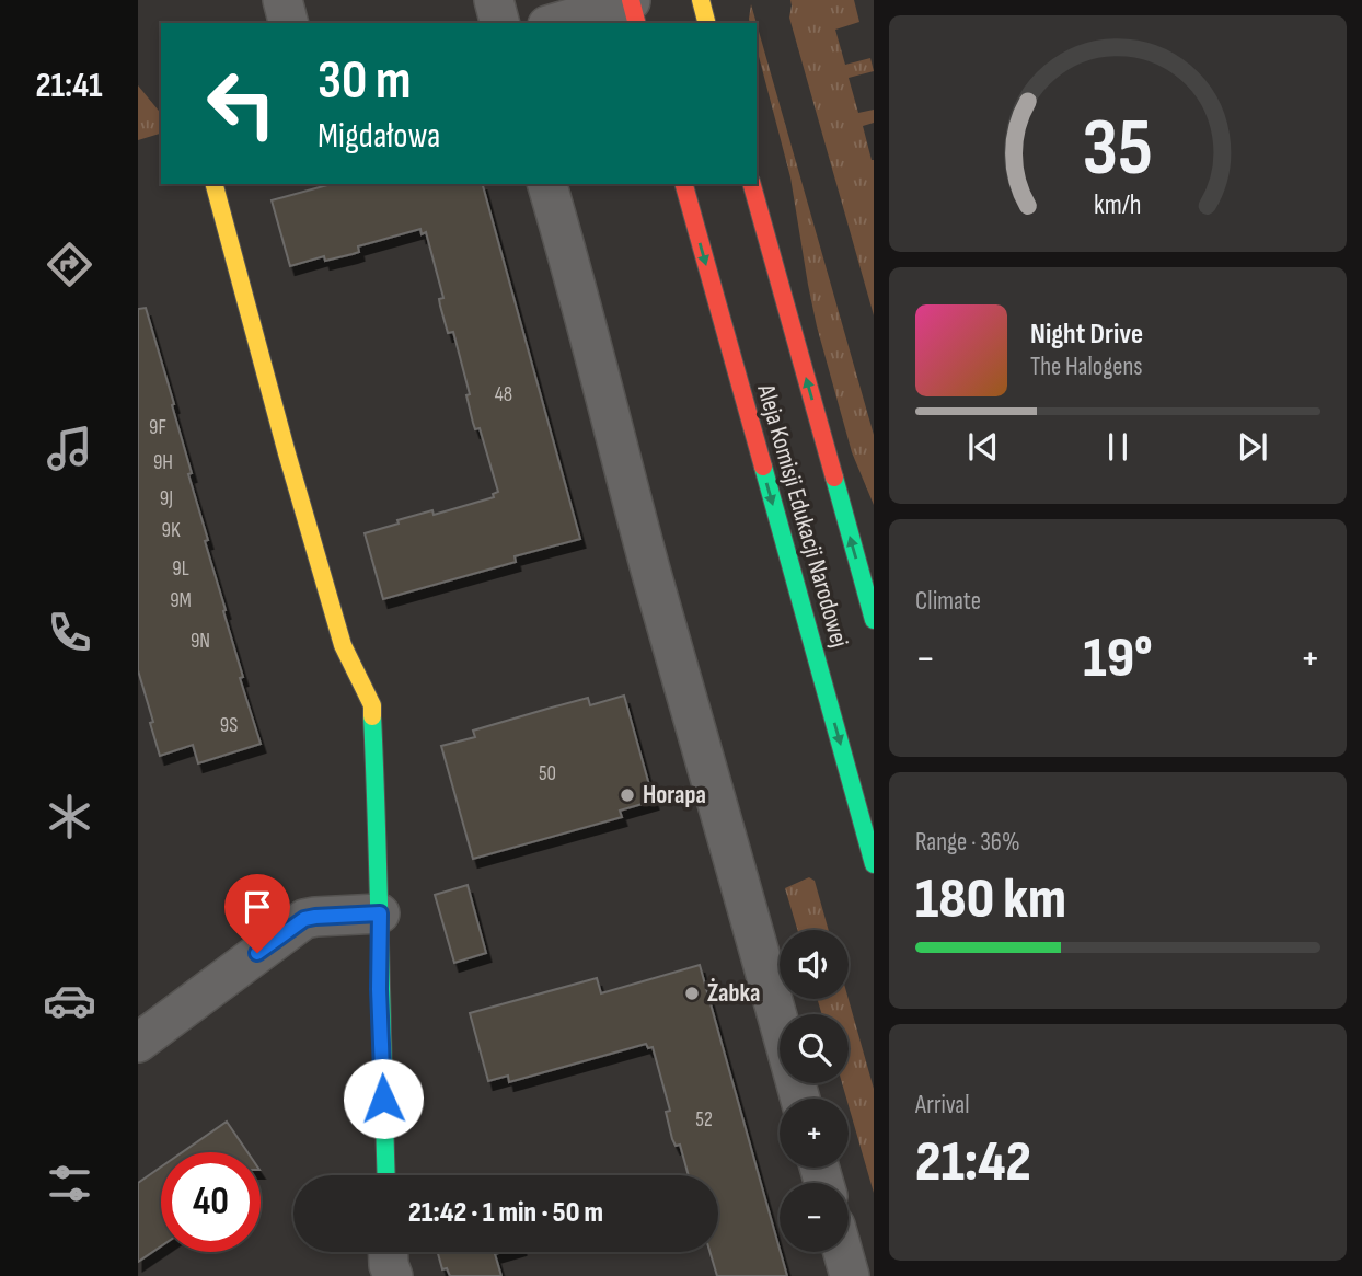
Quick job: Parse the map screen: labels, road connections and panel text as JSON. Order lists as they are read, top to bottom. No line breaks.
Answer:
{"streets":{"street":["Aleja Komisji Edukacji Narodowej"]},"places":["Horapa","Żabka"],"house_numbers":["48","9F","9H","9J","9K","9L","9M","9N","9S","50","52"],"page":{"tabs":"21:41","turn":["30 m","Migdałowa"],"song":["Night Drive","The Halogens"],"tile":["Climate",["Range · 36%","180 km"],["Arrival","21:42"]],"heat":["−","19°","+"],"map_buttons":["+","−"],"limit":"40","trip":"21:42 · 1 min · 50 m","gauge":["35","km/h"]}}
